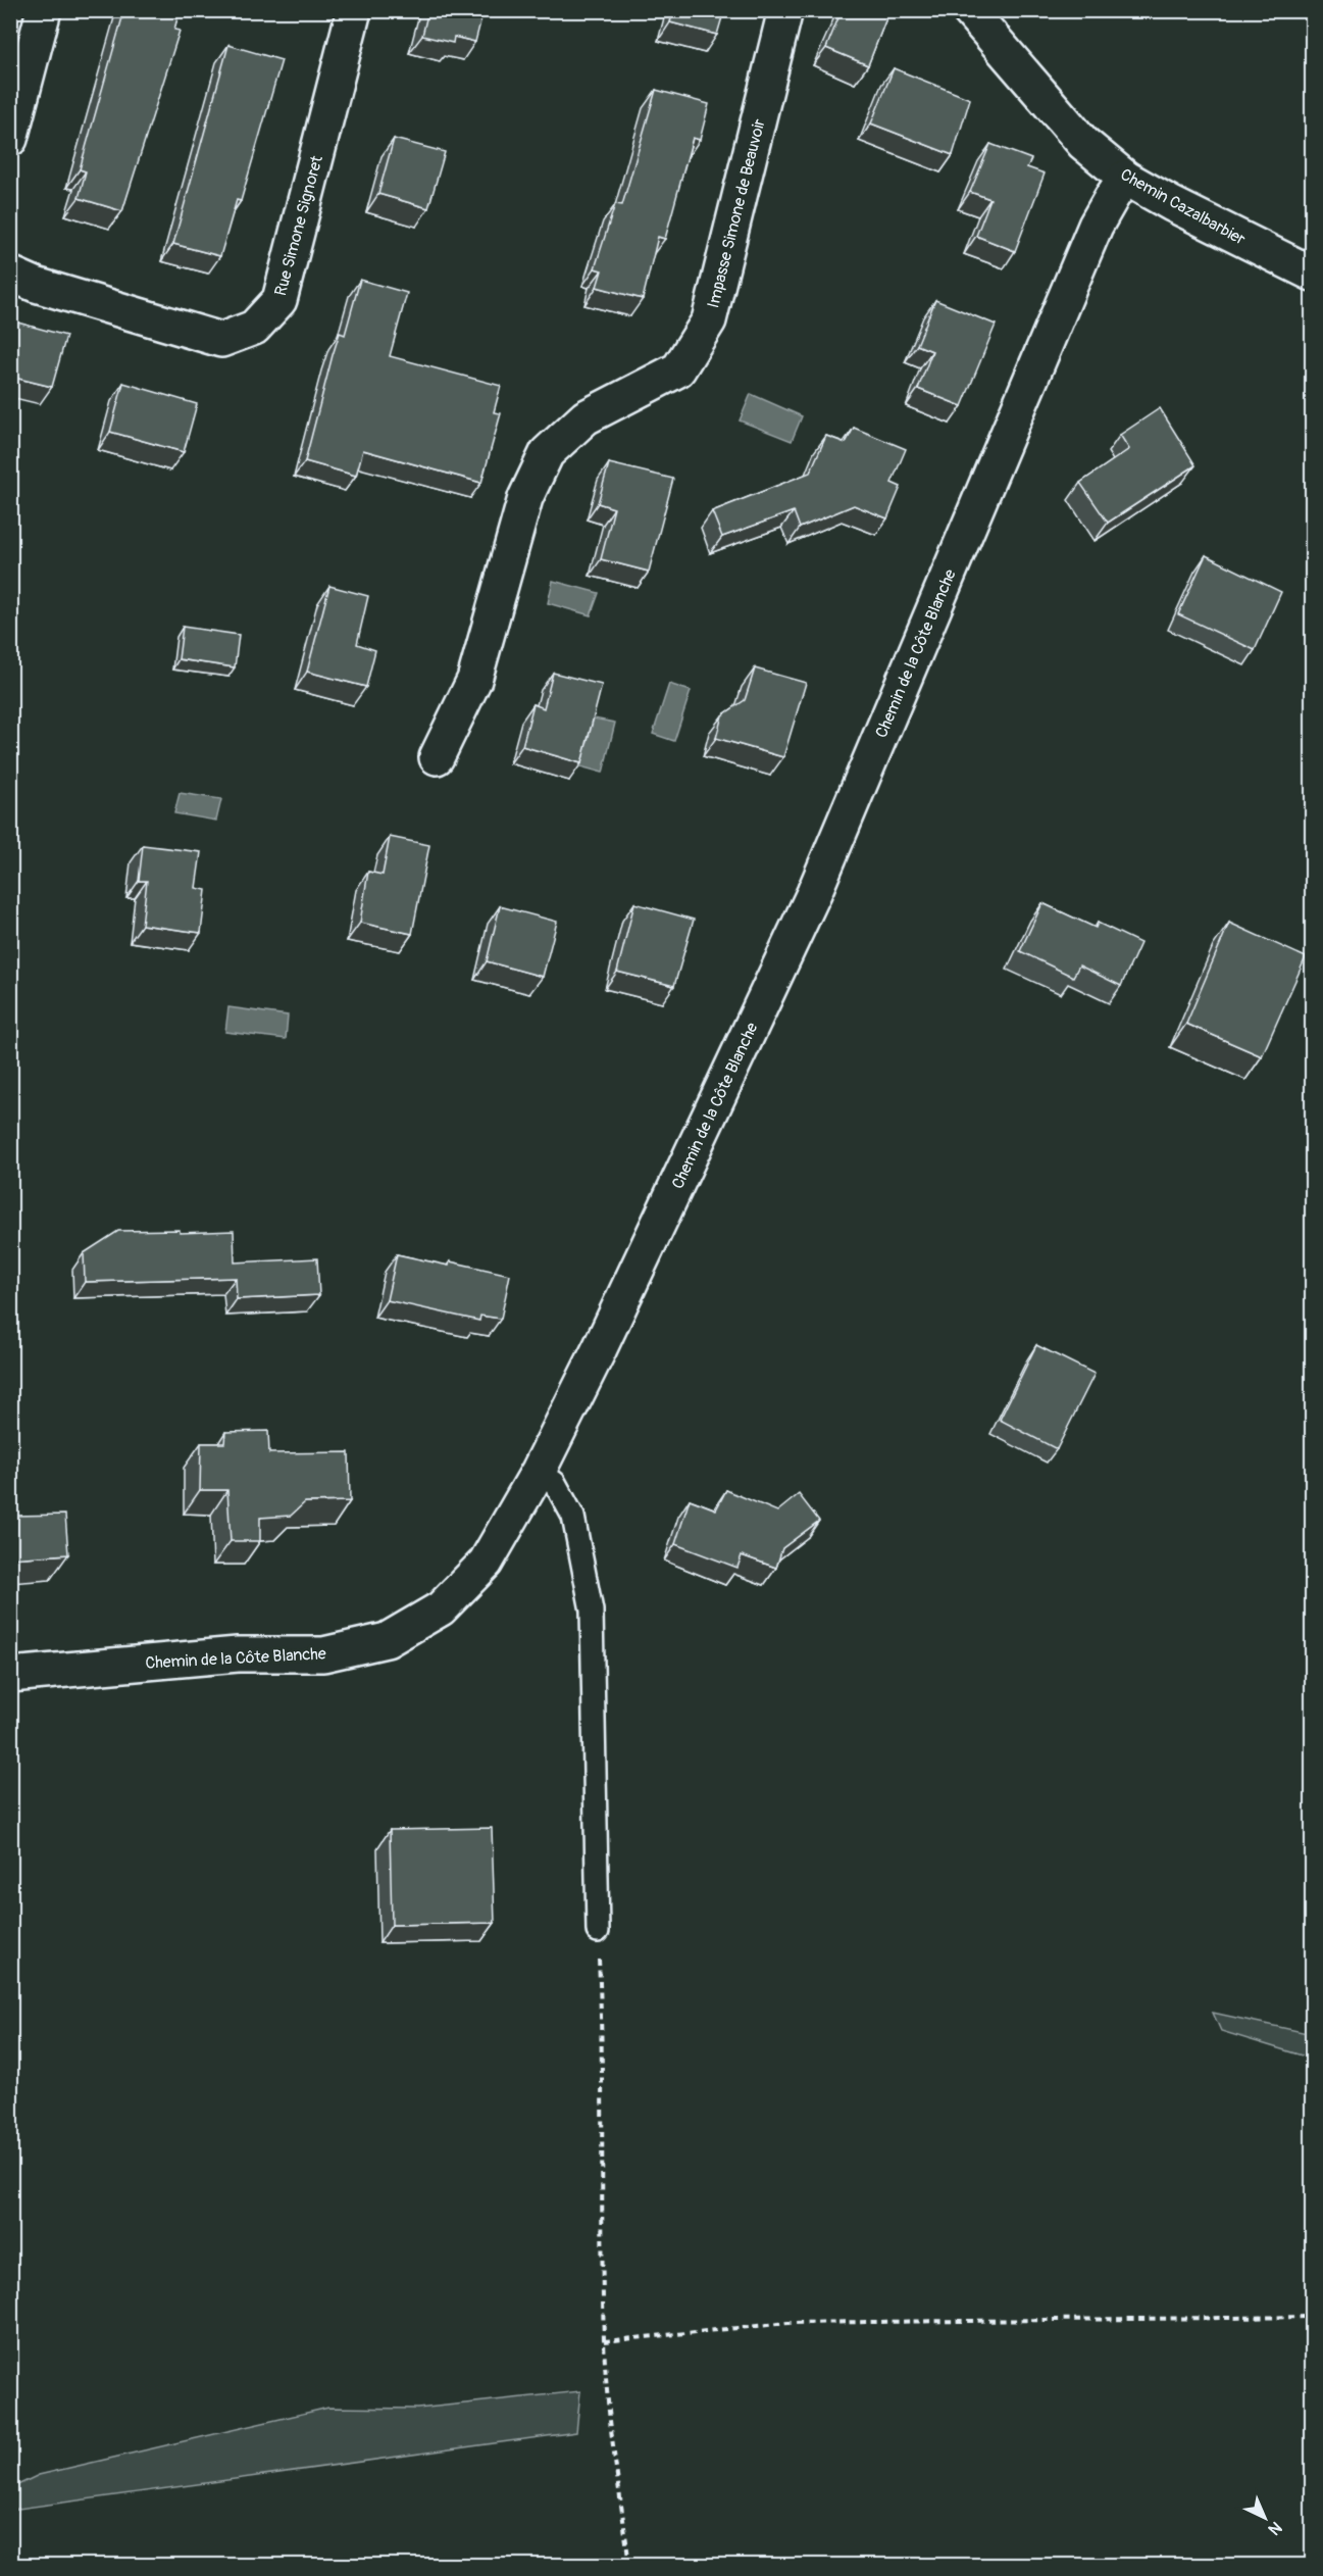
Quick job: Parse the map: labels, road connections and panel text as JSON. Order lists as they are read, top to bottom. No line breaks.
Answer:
{"streets":{"street":["Chemin Cazalbarbier","Impasse Simone de Beauvoir","Rue Simone Signoret","Chemin de la Côte Blanche"]},"crossings":[["Chemin Cazalbarbier","Chemin de la Côte Blanche"]],"north":"bottom right"}
